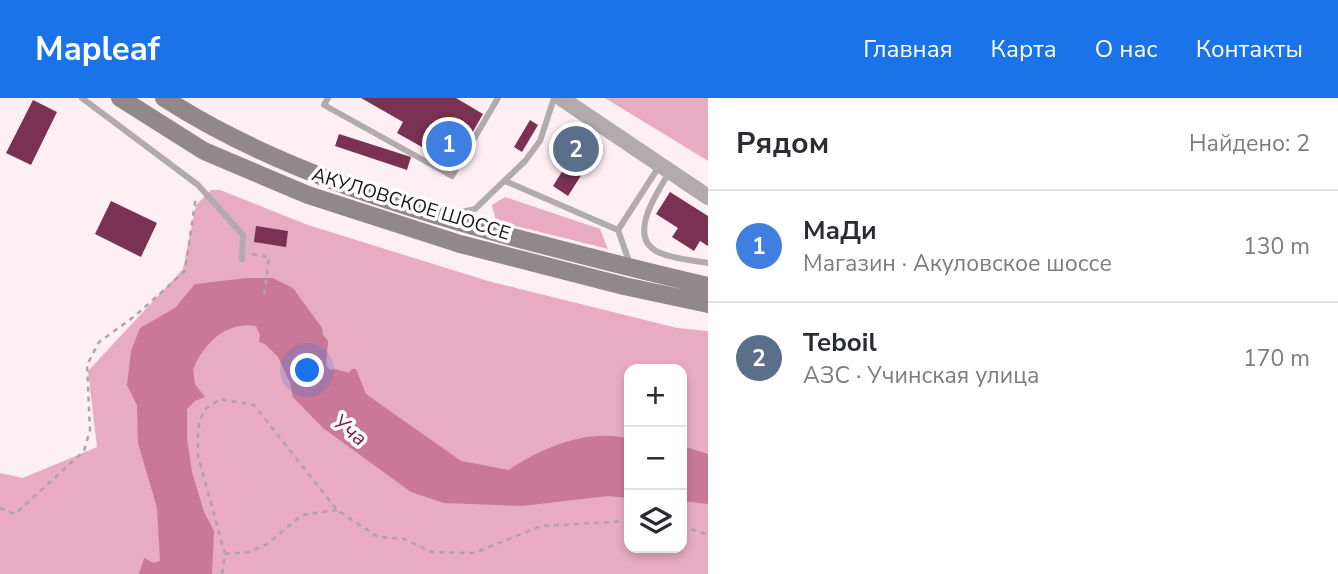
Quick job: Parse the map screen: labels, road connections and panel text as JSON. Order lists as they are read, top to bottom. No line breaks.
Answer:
{"streets":{"main road":["АКУЛОВСКОЕ ШОССЕ"]},"water":["Уча"],"page":{"header":"Mapleaf","nav":["Главная","Карта","О нас","Контакты"],"heading":["Рядом","Найдено: 2"],"pins":["1","2"],"list":[{"mark":"1","name":"МаДи","note":"Магазин · Акуловское шоссе","value":"130 m"},{"mark":"2","name":"Teboil","note":"АЗС · Учинская улица","value":"170 m"}],"map_buttons":["+","−"]}}
